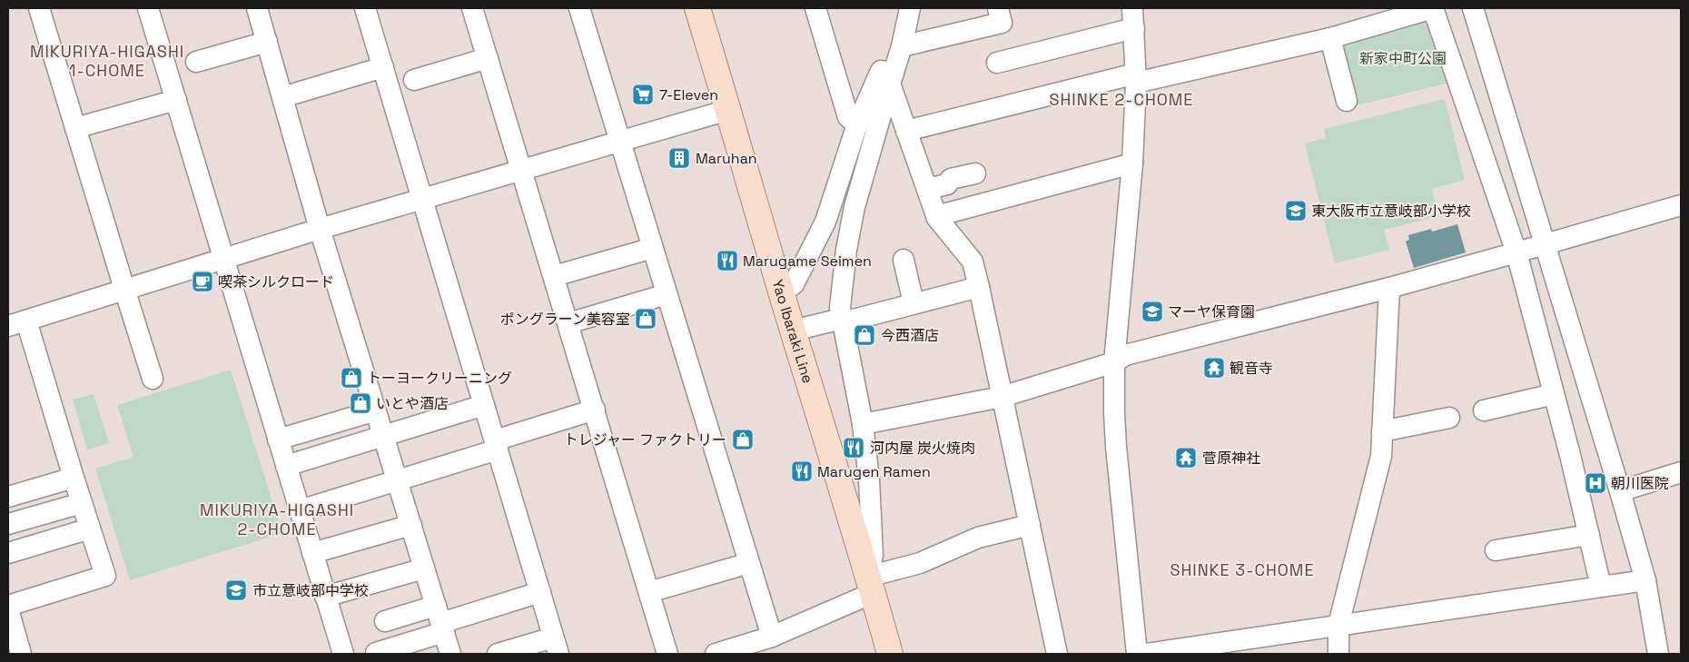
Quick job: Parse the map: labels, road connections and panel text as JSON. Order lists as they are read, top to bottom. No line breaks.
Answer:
{"streets":{"main road":["Yao Ibaraki Line"]},"districts":["MIKURIYA-HIGASHI 1-CHOME","SHINKE 2-CHOME","MIKURIYA-HIGASHI 2-CHOME","SHINKE 3-CHOME"],"parks":["新家中町公園"],"places":{"supermarket":["7-Eleven"],"building":["Maruhan"],"school or university":["東大阪市立意岐部小学校","マーヤ保育園","市立意岐部中学校"],"restaurant":["Marugame Seimen","河内屋 炭火焼肉","Marugen Ramen"],"cafe":["喫茶シルクロード"],"shop":["ポングラーン美容室","今西酒店","トーヨークリーニング","いとや酒店","トレジャー ファクトリー"],"temple":["観音寺","菅原神社"],"hospital":["朝川医院"]}}
